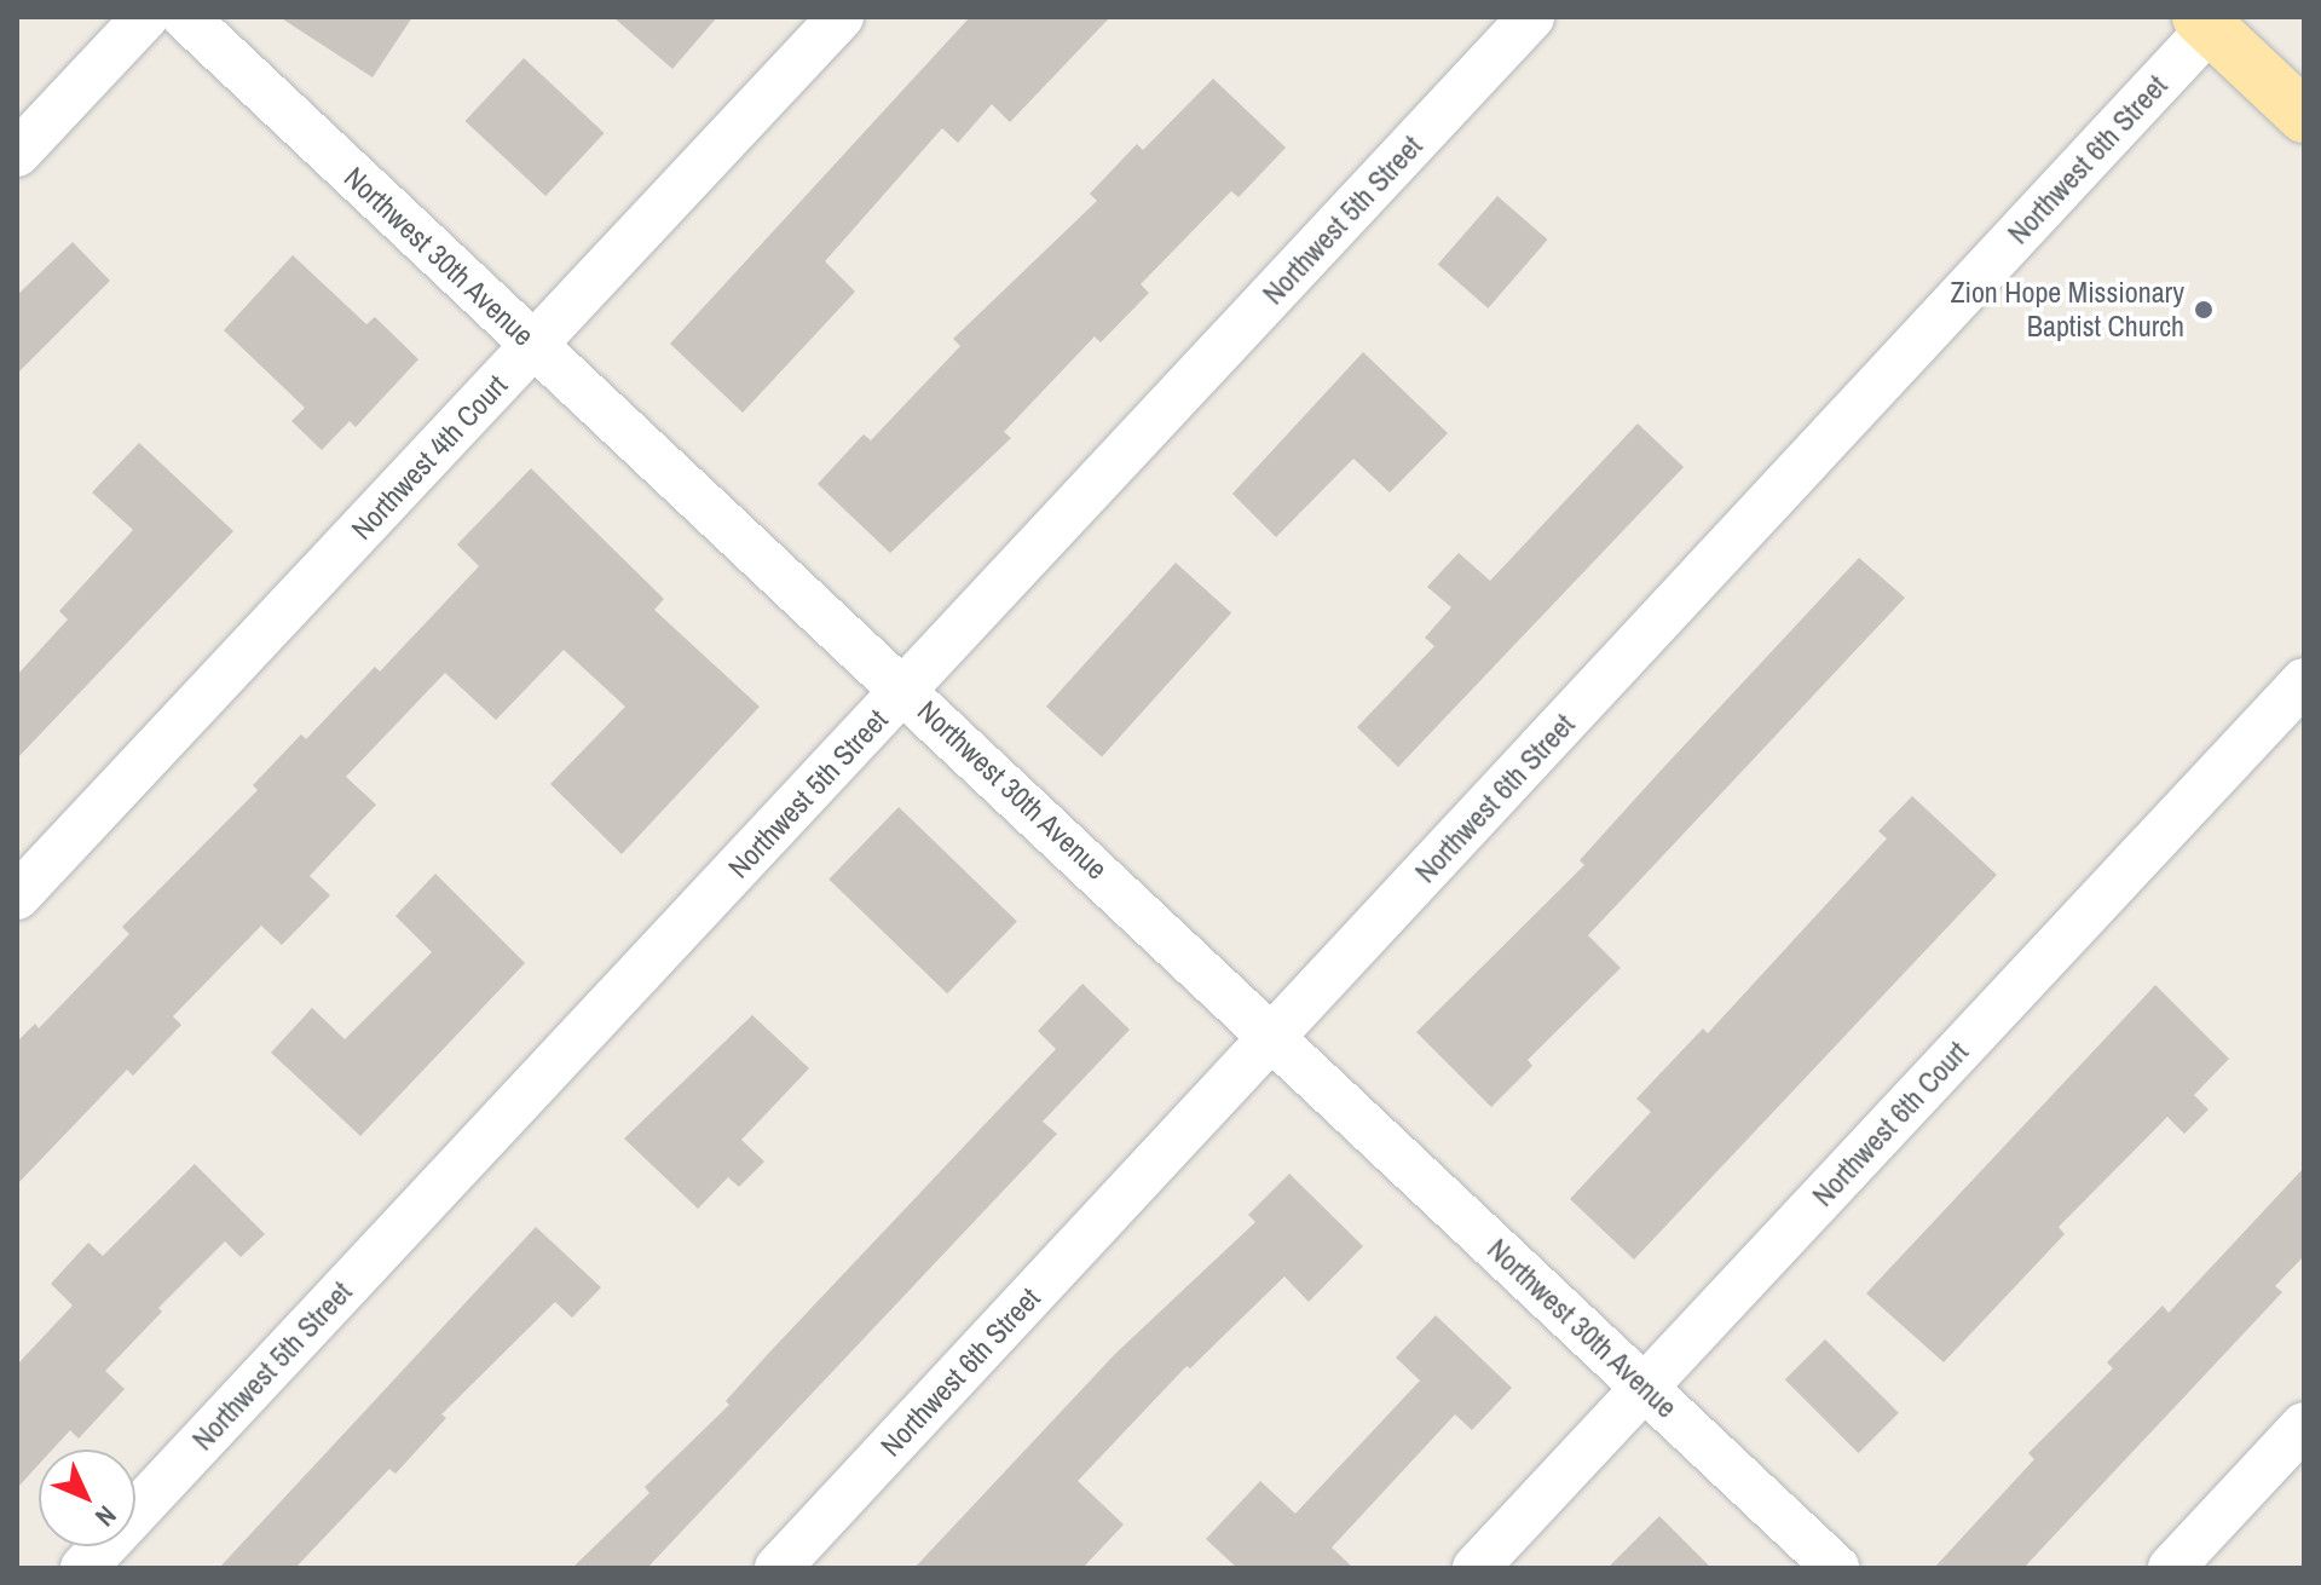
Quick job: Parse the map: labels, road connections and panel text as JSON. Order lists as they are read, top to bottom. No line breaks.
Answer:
{"streets":{"street":["Northwest 6th Street","Northwest 5th Street","Northwest 30th Avenue","Northwest 4th Court","Northwest 6th Court"]},"crossings":[["Northwest 6th Street","Northwest 30th Avenue"],["Northwest 5th Street","Northwest 30th Avenue"],["Northwest 30th Avenue","Northwest 4th Court"],["Northwest 30th Avenue","Northwest 6th Court"]],"places":["Zion Hope Missionary Baptist Church"],"north":"bottom right"}
